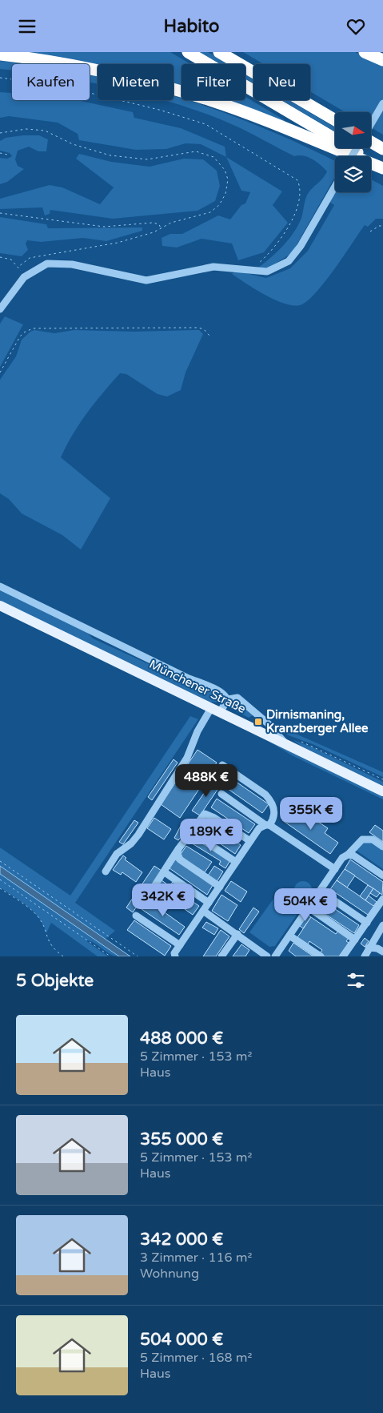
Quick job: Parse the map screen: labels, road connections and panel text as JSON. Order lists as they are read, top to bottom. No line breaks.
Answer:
{"streets":{"main road":["Münchener Straße"]},"places":{"transit":["Dirnismaning, Kranzberger Allee"]},"north":"right","page":{"header":"Habito","chip":["Kaufen","Mieten","Filter","Neu"],"price":["488K €","355K €","189K €","342K €","504K €"],"heading":"5 Objekte","list":[{"name":"488 000 €","note":"5 Zimmer · 153 m² · Haus"},{"name":"355 000 €","note":"5 Zimmer · 153 m² · Haus"},{"name":"342 000 €","note":"3 Zimmer · 116 m² · Wohnung"},{"name":"504 000 €","note":"5 Zimmer · 168 m² · Haus"}]}}
